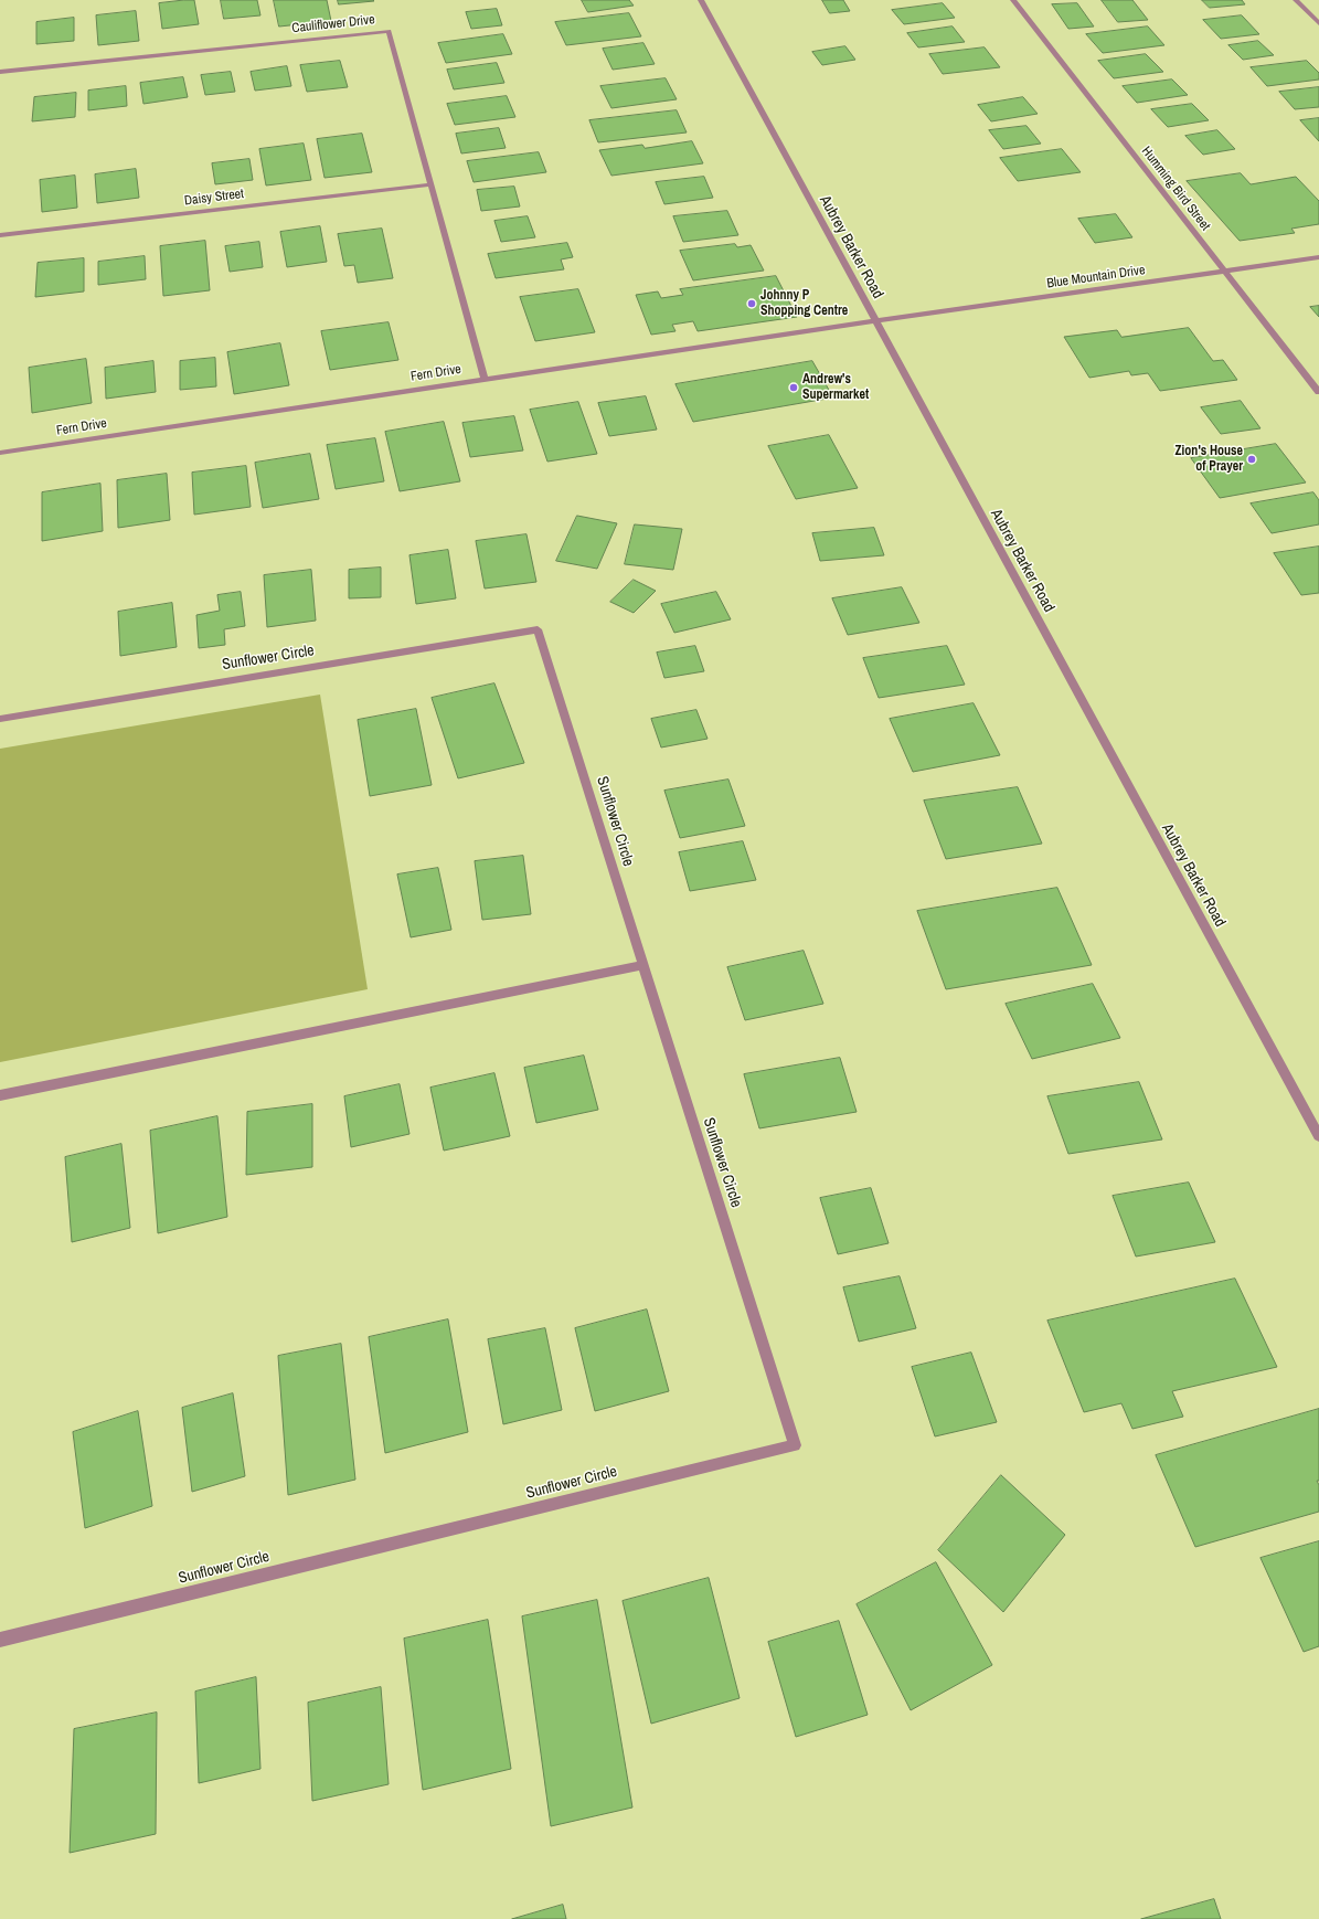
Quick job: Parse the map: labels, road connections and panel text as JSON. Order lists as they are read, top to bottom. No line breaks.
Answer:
{"streets":{"street":["Cauliflower Drive","Humming Bird Street","Daisy Street","Aubrey Barker Road","Blue Mountain Drive","Fern Drive","Sunflower Circle"]},"crossings":[["Cauliflower Drive","Daisy Street"],["Cauliflower Drive","Fern Drive"],["Humming Bird Street","Blue Mountain Drive"],["Aubrey Barker Road","Blue Mountain Drive"],["Aubrey Barker Road","Fern Drive"],["Blue Mountain Drive","Fern Drive"]],"places":["Johnny P Shopping Centre","Andrew's Supermarket","Zion's House of Prayer"]}
